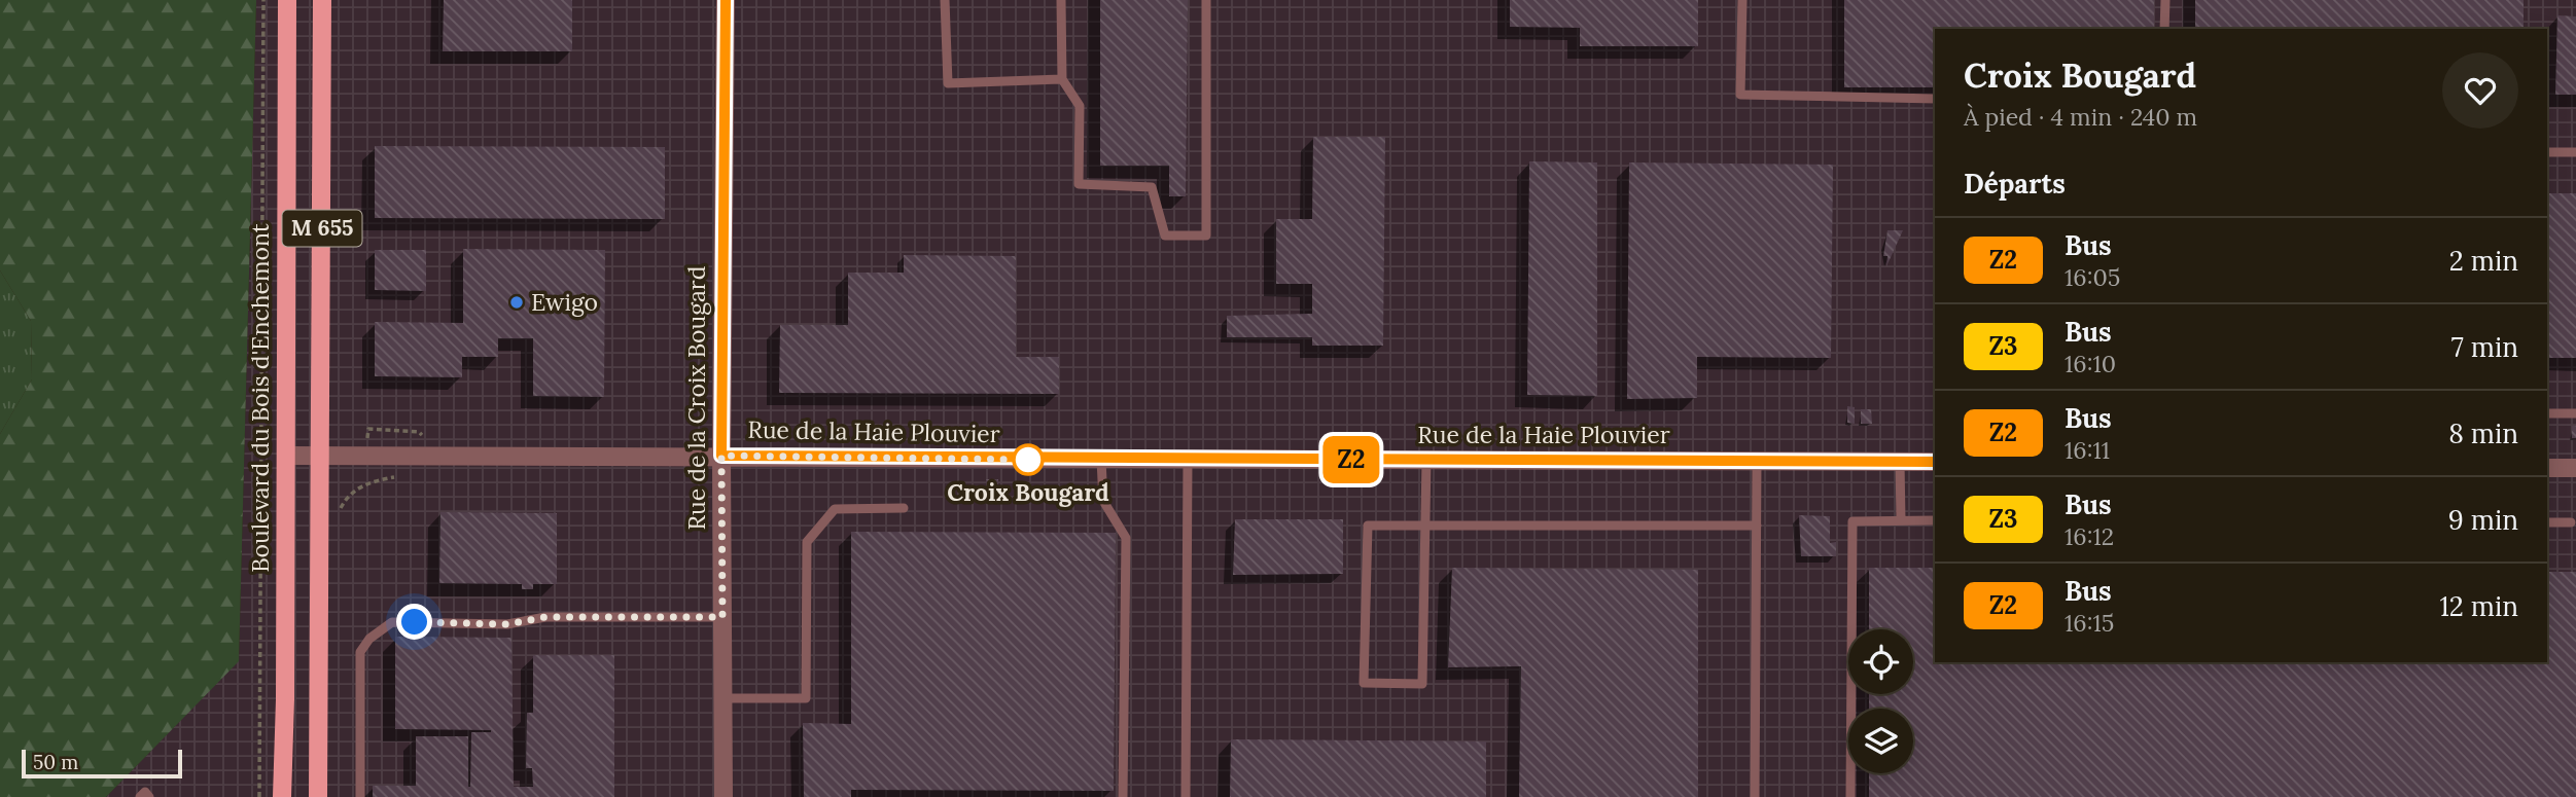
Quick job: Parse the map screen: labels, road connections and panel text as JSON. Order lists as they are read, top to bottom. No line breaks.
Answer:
{"streets":{"main road":["M 655","Boulevard du Bois d'Enchemont"],"street":["Rue de la Croix Bougard","Rue de la Haie Plouvier"]},"crossings":[["M 655","Rue de la Haie Plouvier"],["Boulevard du Bois d'Enchemont","Rue de la Haie Plouvier"],["Rue de la Croix Bougard","Rue de la Haie Plouvier"]],"places":["Ewigo","Croix Bougard"],"lines":["bus line Z2"],"scale_bar":"50 m","page":{"on_map":"Z2","heading":[["Croix Bougard","À pied · 4 min · 240 m"],"Départs"],"list":[{"mark":"Z2","name":"Bus","note":"16:05","value":"2 min"},{"mark":"Z3","name":"Bus","note":"16:10","value":"7 min"},{"mark":"Z2","name":"Bus","note":"16:11","value":"8 min"},{"mark":"Z3","name":"Bus","note":"16:12","value":"9 min"},{"mark":"Z2","name":"Bus","note":"16:15","value":"12 min"}],"scale":"50 m"}}
